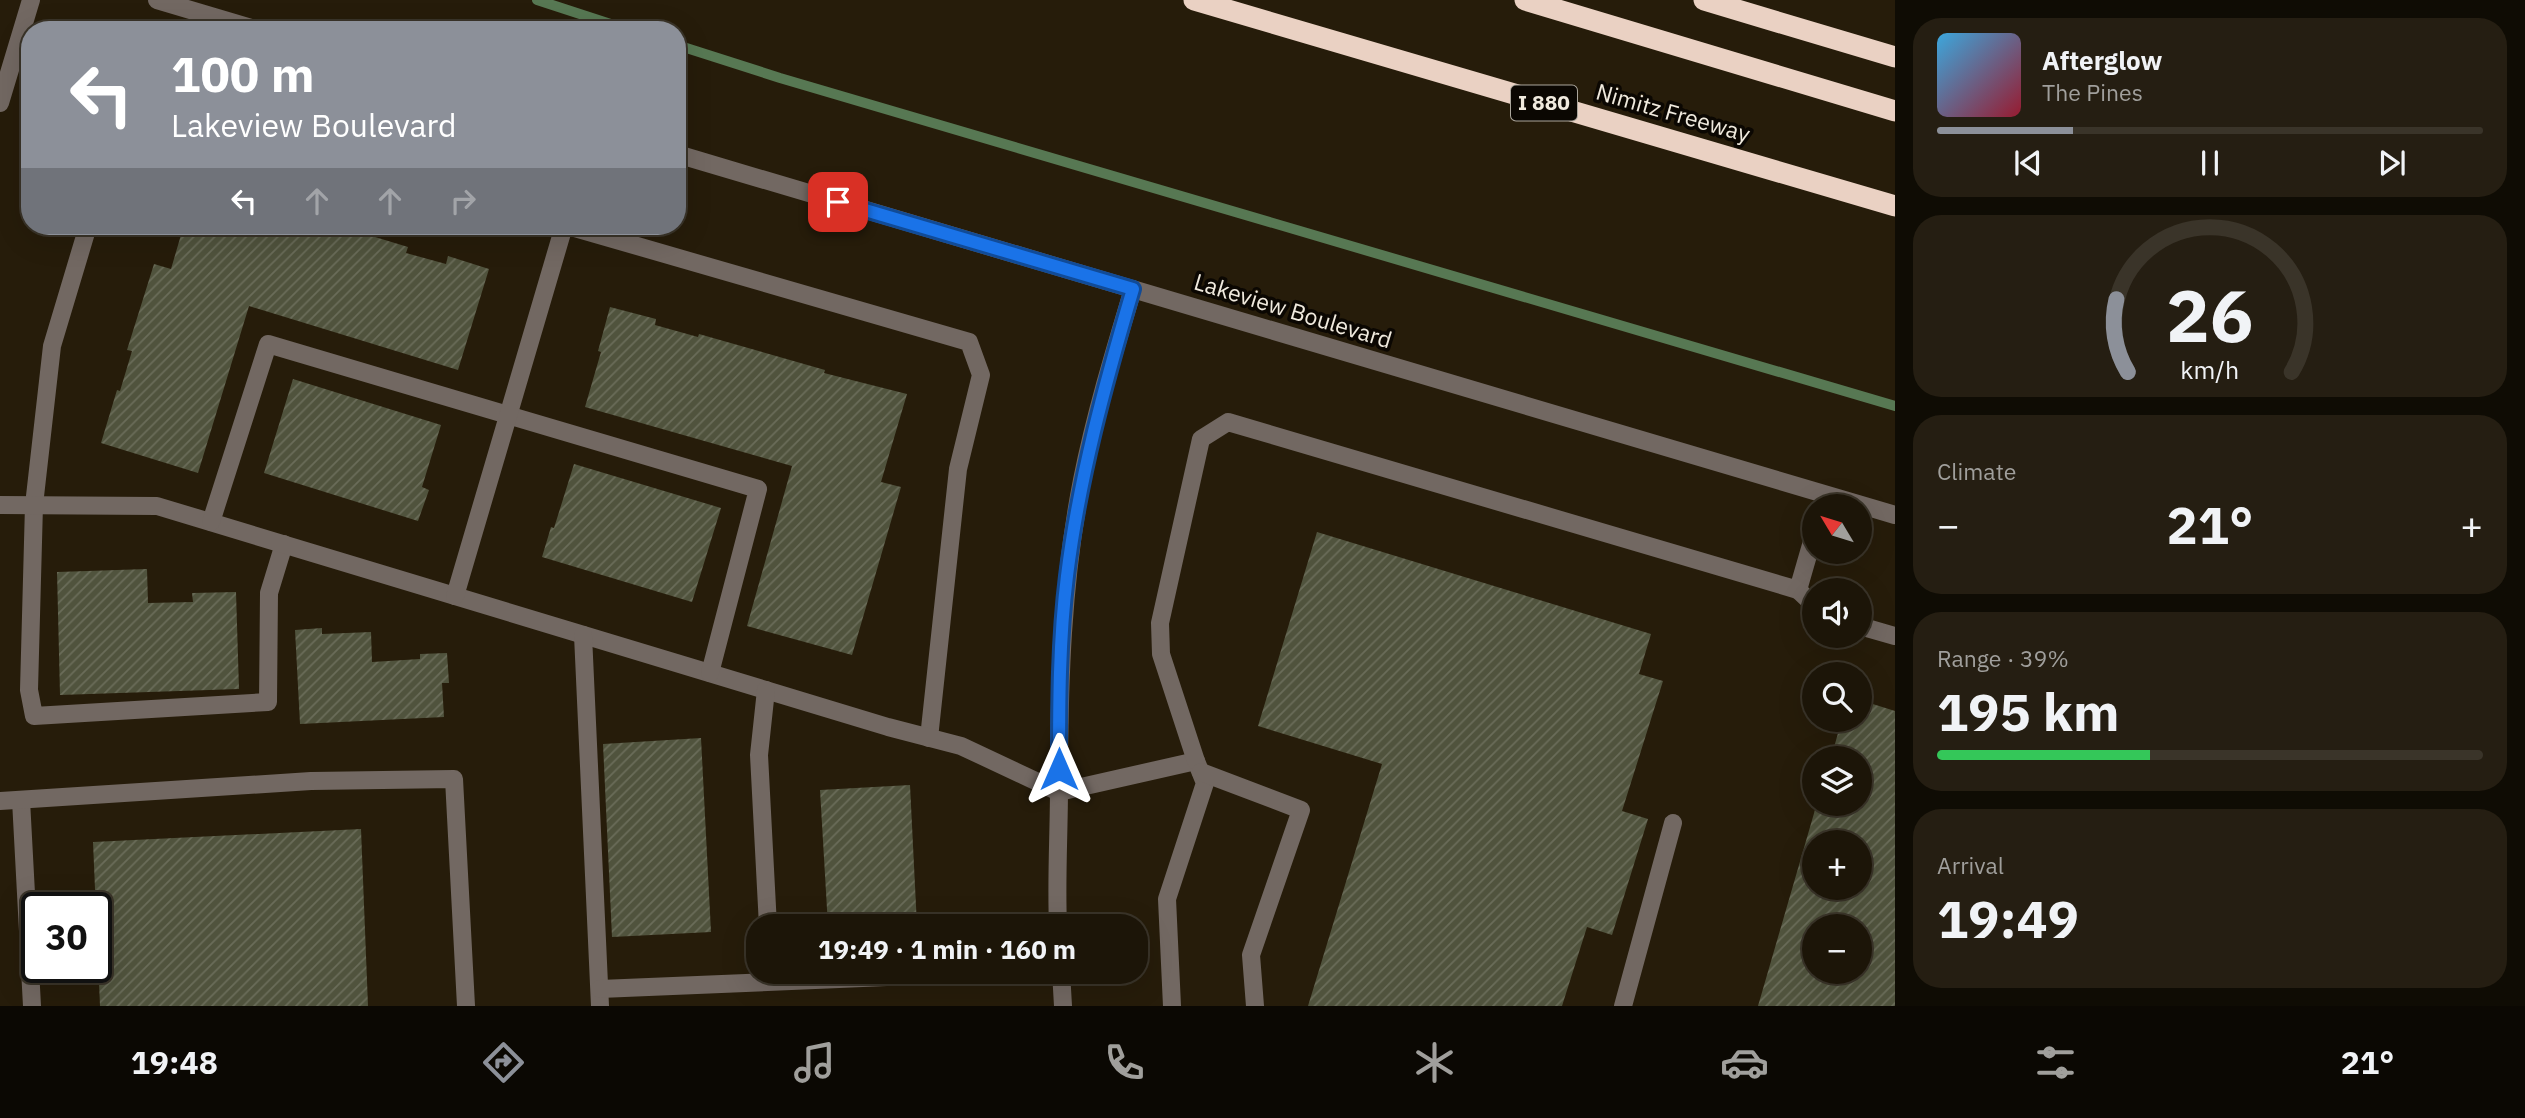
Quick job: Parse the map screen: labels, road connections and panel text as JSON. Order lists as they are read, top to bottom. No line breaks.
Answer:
{"streets":{"highway":["I 880","Nimitz Freeway"],"street":["Lakeview Boulevard"]},"north":"top left","page":{"turn":["100 m","Lakeview Boulevard"],"song":["Afterglow","The Pines"],"tile":["Climate",["Range · 39%","195 km"],["Arrival","19:49"]],"map_buttons":["+","−"],"heat":["−","21°","+"],"limit":"30","trip":"19:49 · 1 min · 160 m","tabs":["19:48","21°"],"gauge":["26","km/h"]}}
